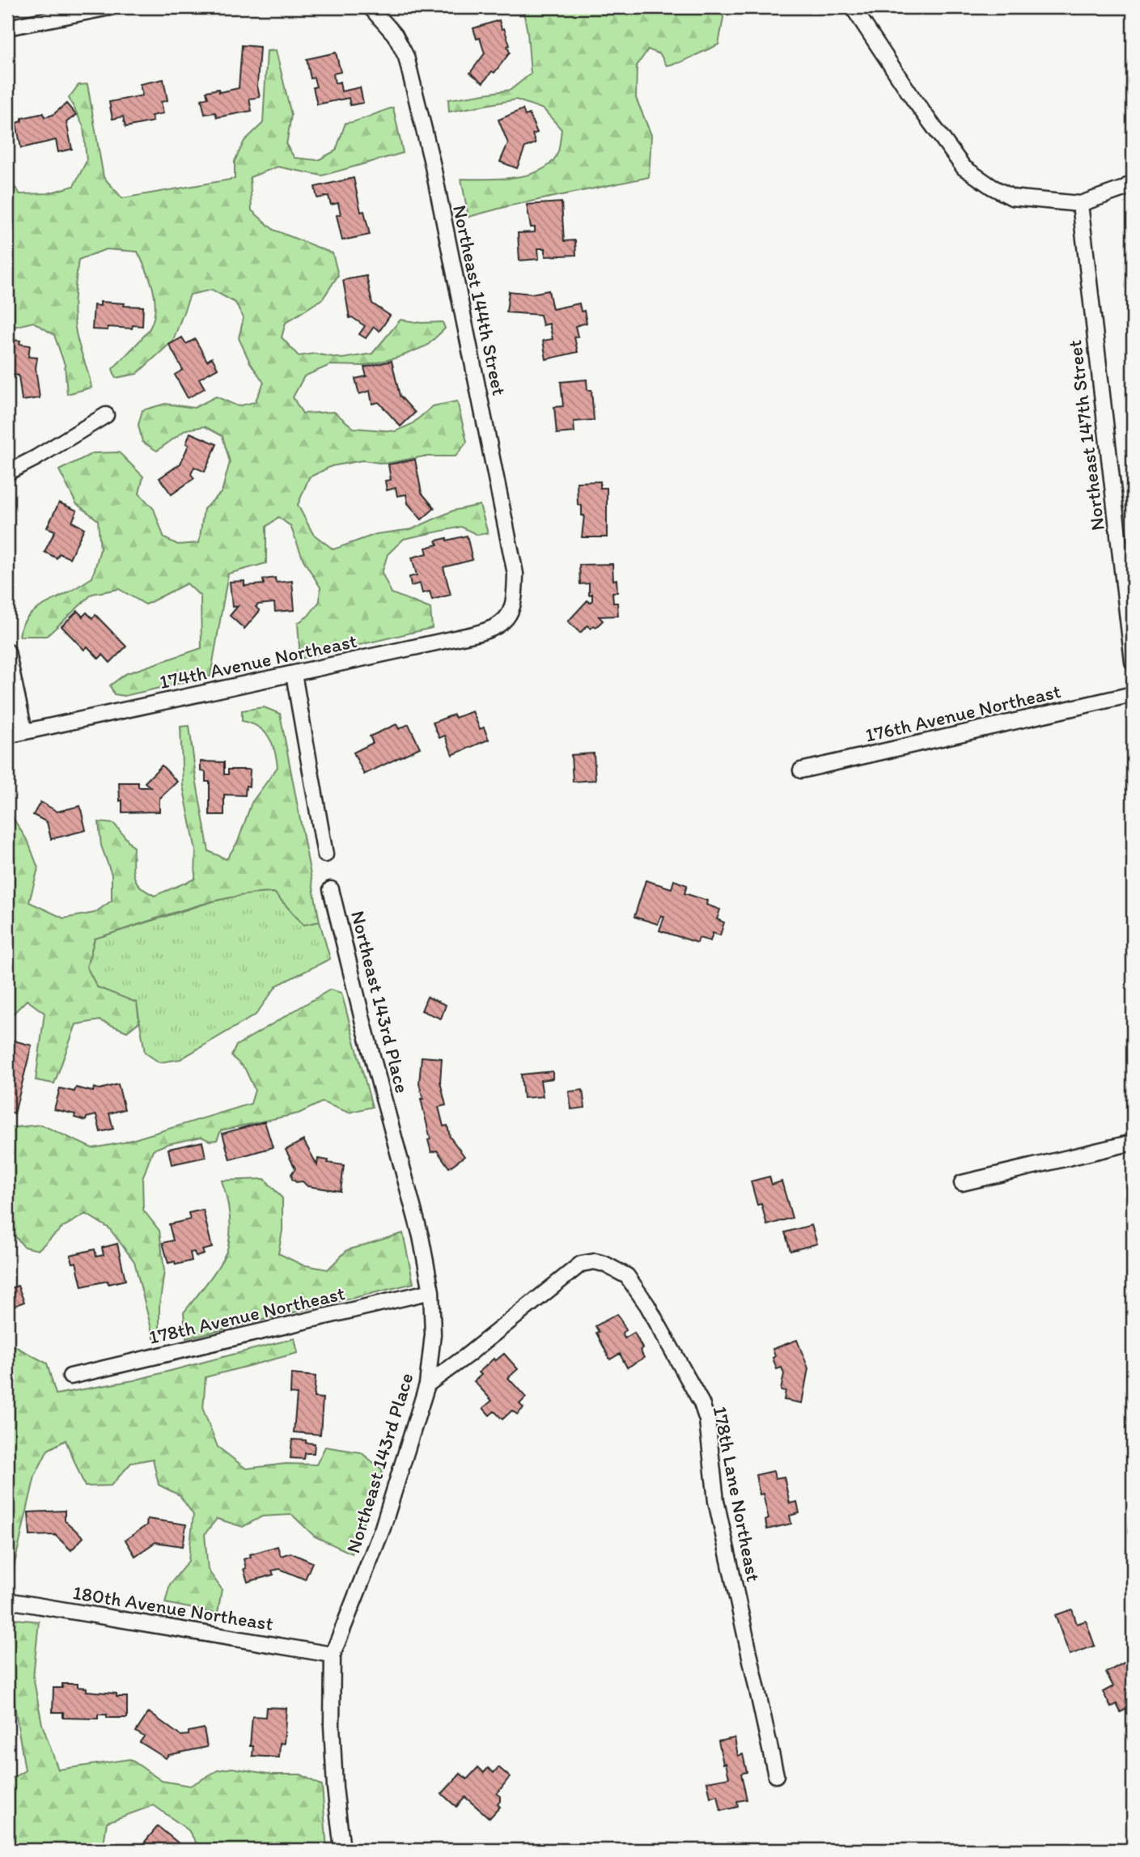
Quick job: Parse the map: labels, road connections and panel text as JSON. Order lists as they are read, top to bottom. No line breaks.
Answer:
{"streets":{"street":["Northeast 144th Street","Northeast 147th Street","174th Avenue Northeast","176th Avenue Northeast","Northeast 143rd Place","178th Avenue Northeast","178th Lane Northeast","180th Avenue Northeast"]},"crossings":[["Northeast 144th Street","174th Avenue Northeast"],["Northeast 143rd Place","178th Avenue Northeast"],["Northeast 143rd Place","178th Lane Northeast"],["Northeast 143rd Place","180th Avenue Northeast"]]}
